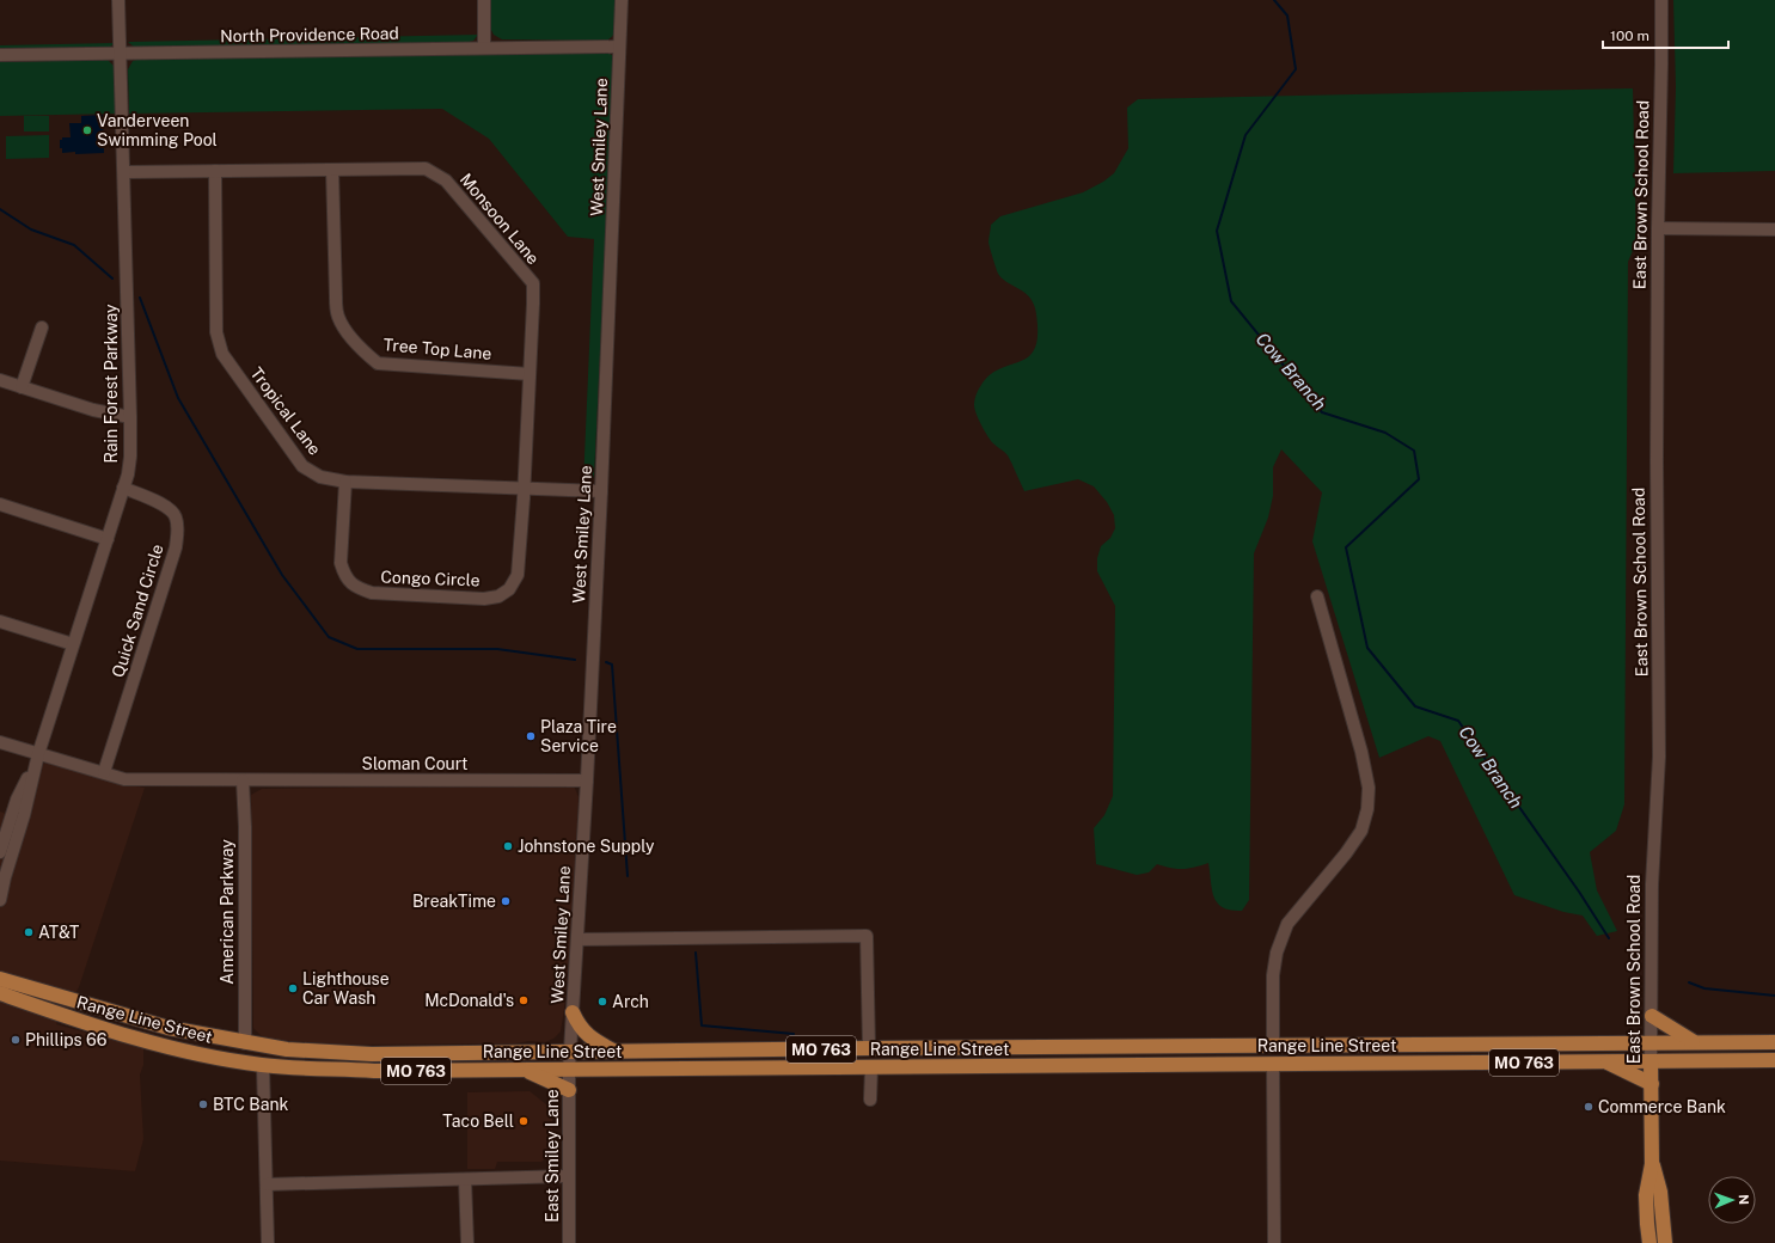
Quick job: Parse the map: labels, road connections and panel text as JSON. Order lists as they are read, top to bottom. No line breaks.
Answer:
{"streets":{"main road":["East Brown School Road","Range Line Street","MO 763"],"street":["North Providence Road","West Smiley Lane","Monsoon Lane","Tree Top Lane","Rain Forest Parkway","Tropical Lane","Congo Circle","Quick Sand Circle","Sloman Court","American Parkway","East Smiley Lane"]},"crossings":[["North Providence Road","West Smiley Lane"],["North Providence Road","Rain Forest Parkway"],["West Smiley Lane","Tropical Lane"],["West Smiley Lane","Sloman Court"],["West Smiley Lane","Range Line Street"],["West Smiley Lane","East Smiley Lane"],["East Brown School Road","Range Line Street"],["Monsoon Lane","Tree Top Lane"],["Monsoon Lane","Rain Forest Parkway"],["Monsoon Lane","Tropical Lane"],["Monsoon Lane","Congo Circle"],["Rain Forest Parkway","Quick Sand Circle"],["Rain Forest Parkway","Sloman Court"],["Tropical Lane","Congo Circle"],["Quick Sand Circle","Sloman Court"],["Sloman Court","American Parkway"],["American Parkway","Range Line Street"],["Range Line Street","East Smiley Lane"]],"water":["Cow Branch"],"places":["Vanderveen Swimming Pool","Plaza Tire Service","Johnstone Supply","BreakTime","AT&T","Lighthouse Car Wash","McDonald's","Arch","Phillips 66","BTC Bank","Commerce Bank","Taco Bell"],"scale_bar":"100 m","north":"right"}
